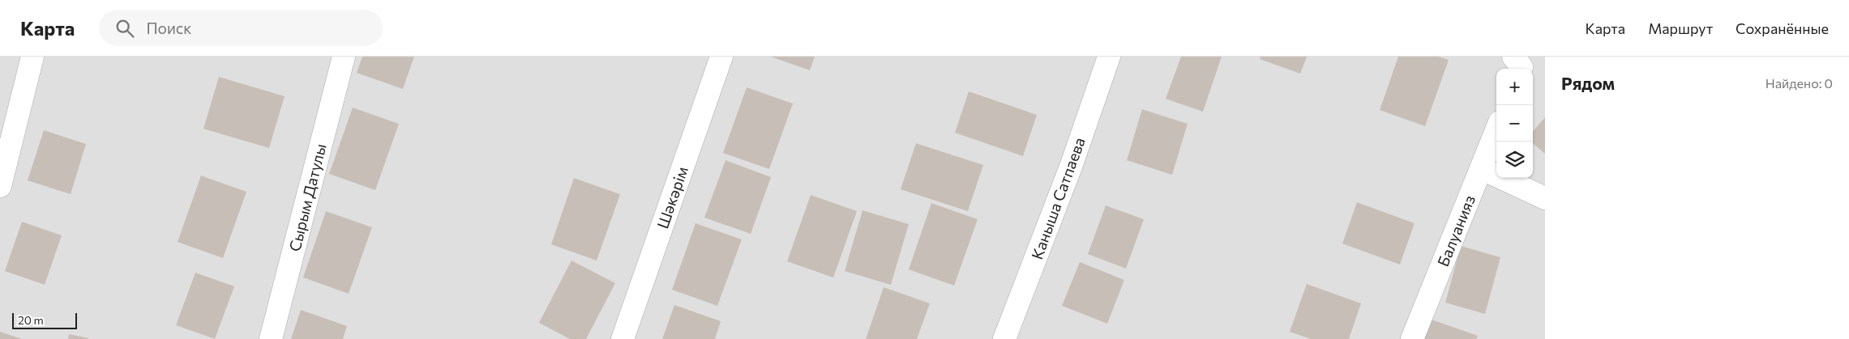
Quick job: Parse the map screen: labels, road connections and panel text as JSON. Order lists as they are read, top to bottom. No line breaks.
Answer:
{"streets":{"street":["Сырым Датулы","Шәкәрім","Каныша Сатпаева","Балуанияз"]},"scale_bar":"20 m","page":{"header":"Карта","search":"Поиск","nav":["Карта","Маршрут","Сохранённые"],"heading":["Рядом","Найдено: 0"],"map_buttons":["+","−"],"scale":"20 m"}}
